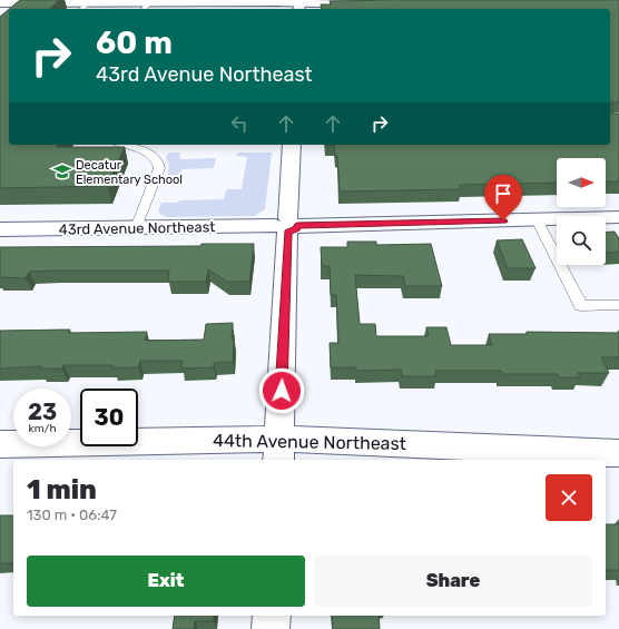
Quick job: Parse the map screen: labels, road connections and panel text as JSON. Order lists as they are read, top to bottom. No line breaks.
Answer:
{"streets":{"street":["43rd Avenue Northeast","44th Avenue Northeast"]},"places":{"school or university":["Decatur Elementary School"]},"north":"right","page":{"turn":["60 m","43rd Avenue Northeast"],"speed":"23 km/h","limit":"30","heading":["1 min","130 m · 06:47"],"buttons":["Exit","Share"]}}
